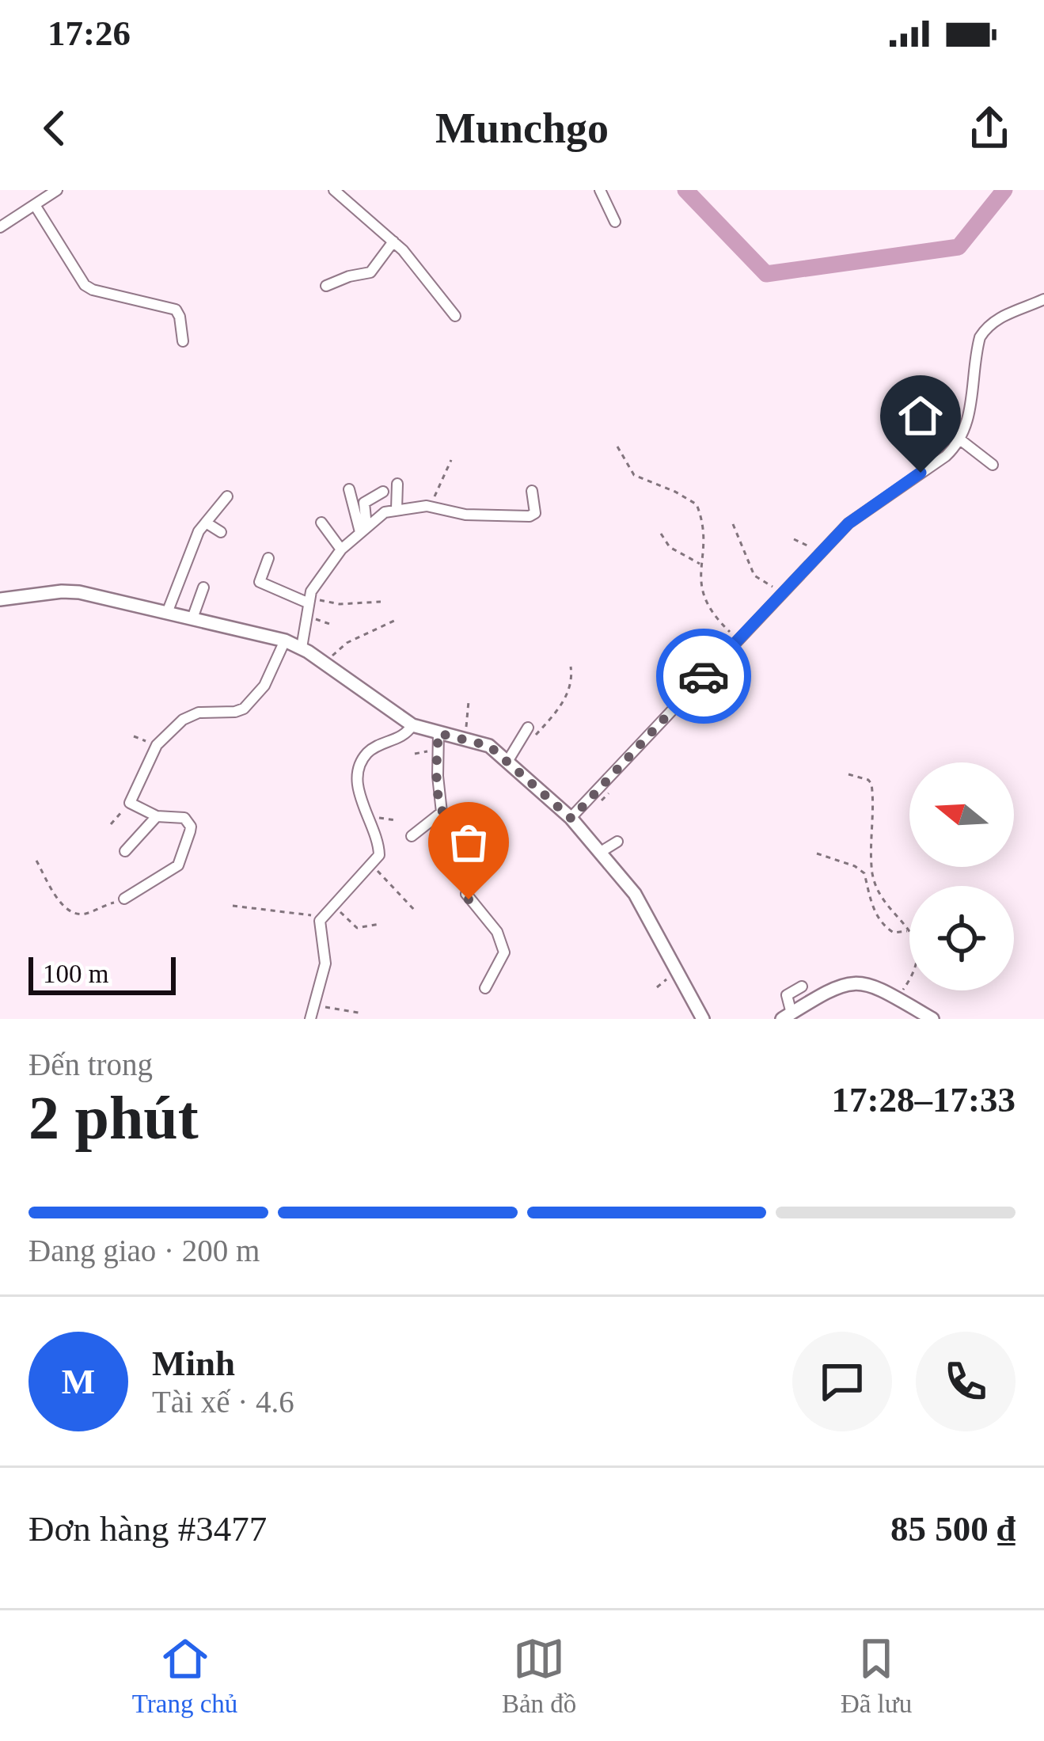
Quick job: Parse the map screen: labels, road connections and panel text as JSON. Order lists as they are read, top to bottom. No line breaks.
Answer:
{"scale_bar":"100 m","north":"left","page":{"status":"17:26","header":"Munchgo","scale":"100 m","heading":["2 phút","Đến trong","17:28–17:33"],"panel":["Minh","Tài xế · 4.6","Đơn hàng #3477","85 500 ₫"],"bar":"Đang giao · 200 m","round":"M","tabs":["Trang chủ","Bản đồ","Đã lưu"]}}
